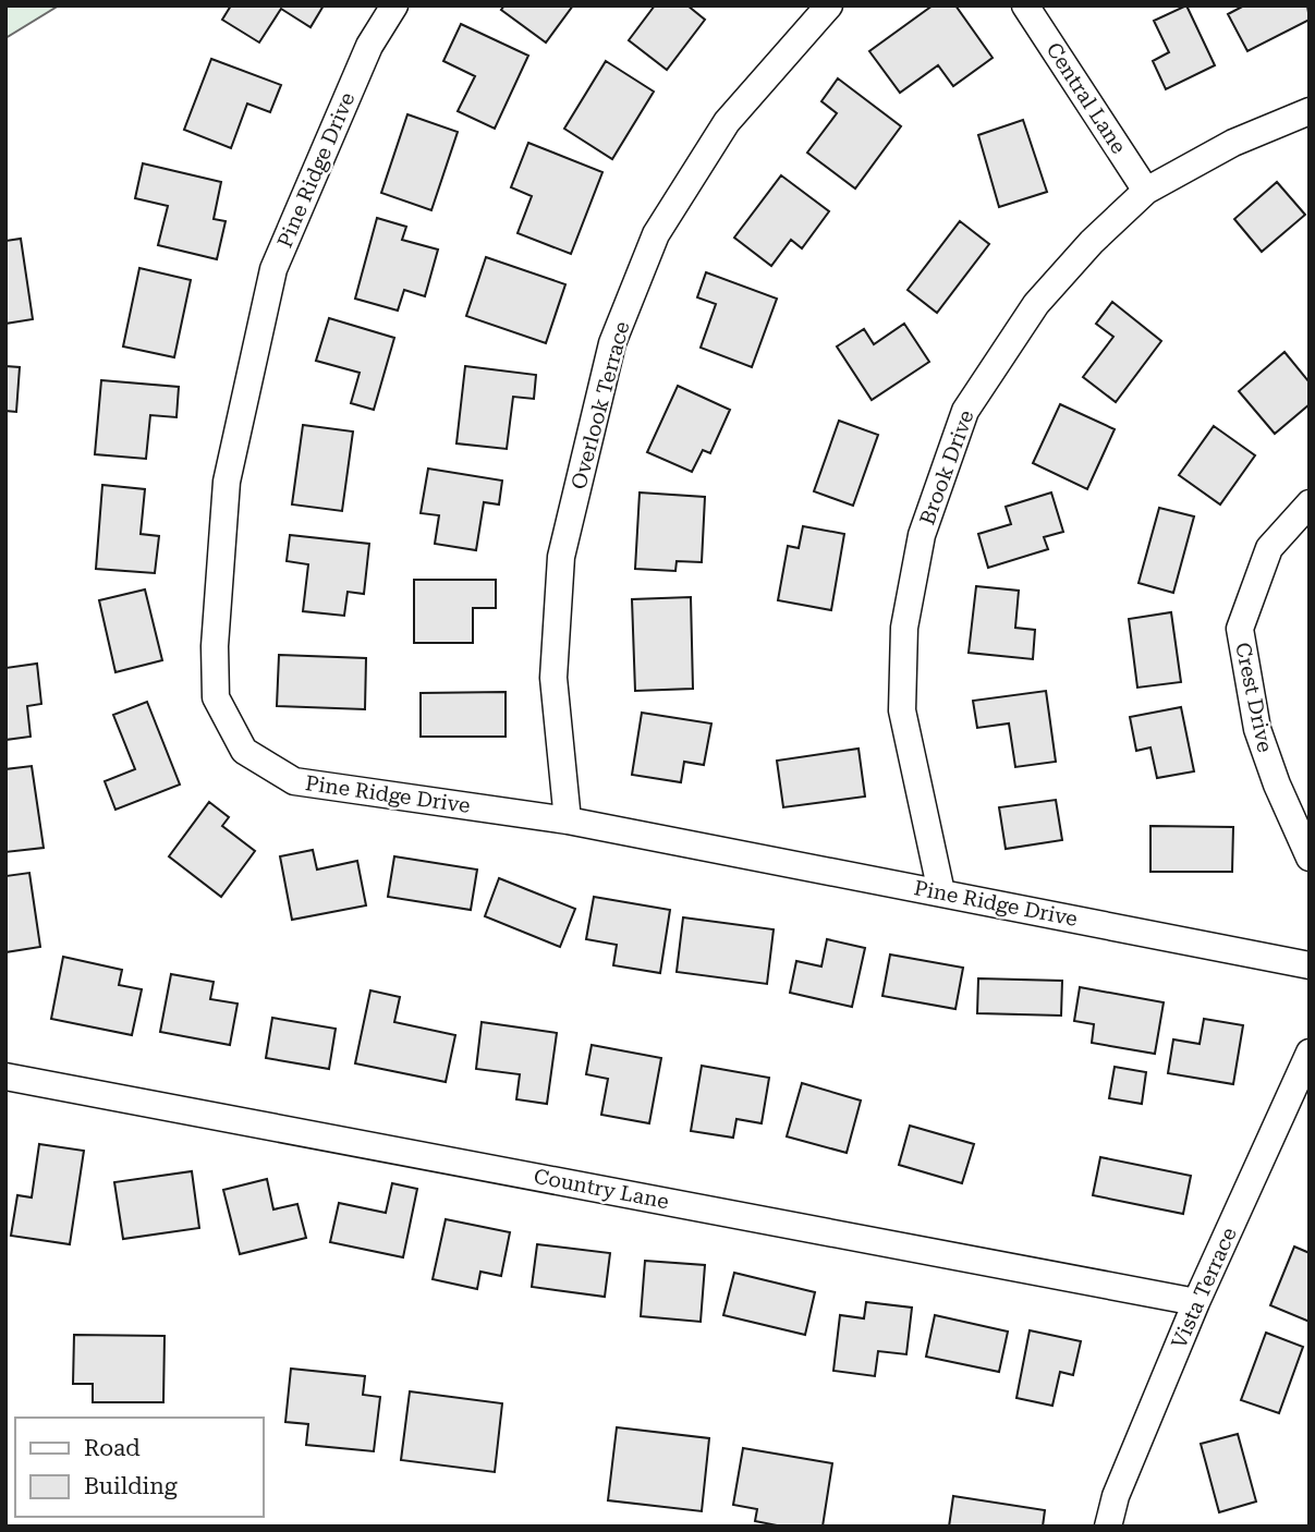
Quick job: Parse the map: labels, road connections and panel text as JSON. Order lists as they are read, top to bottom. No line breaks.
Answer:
{"streets":{"street":["Central Lane","Pine Ridge Drive","Overlook Terrace","Brook Drive","Crest Drive","Country Lane","Vista Terrace"]},"crossings":[["Central Lane","Brook Drive"],["Pine Ridge Drive","Overlook Terrace"],["Pine Ridge Drive","Brook Drive"],["Country Lane","Vista Terrace"]],"legend":["Road","Building"]}
